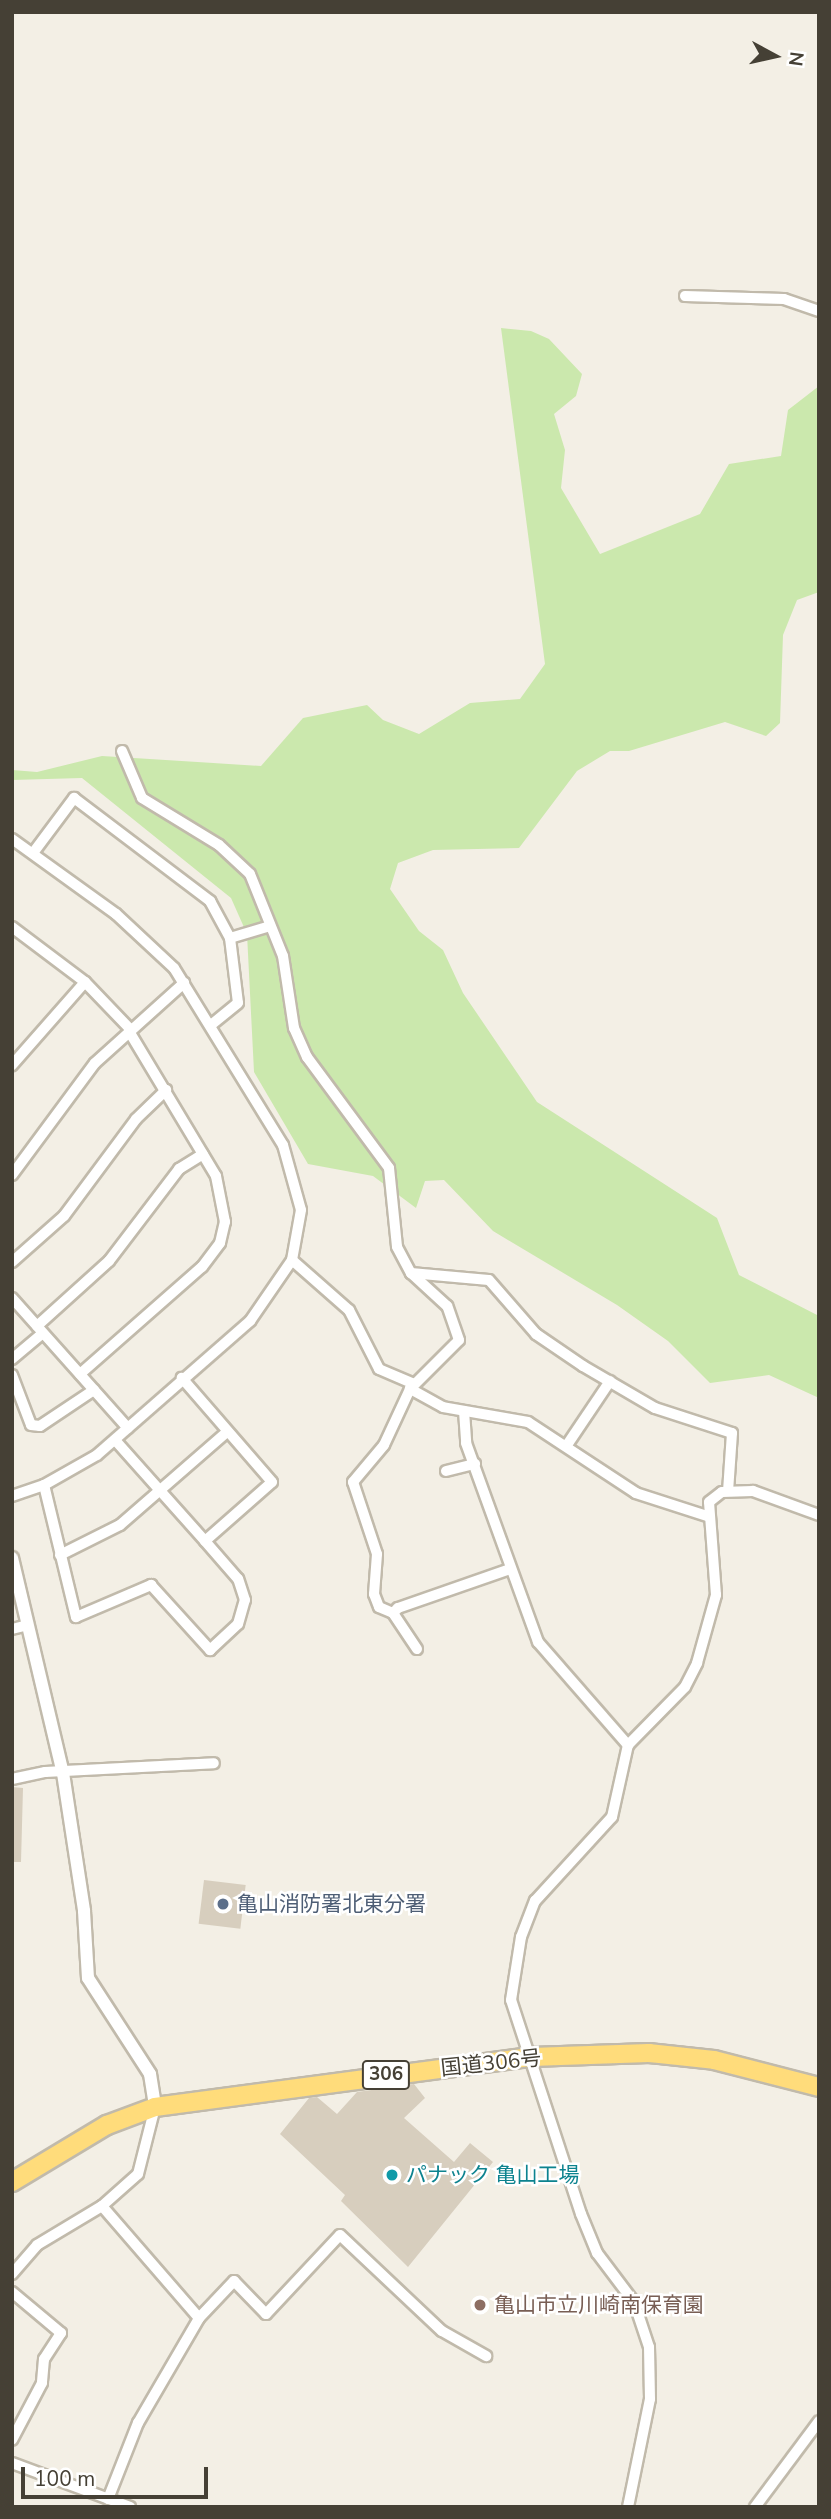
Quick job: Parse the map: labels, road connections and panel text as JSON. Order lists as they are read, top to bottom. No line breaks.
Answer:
{"streets":{"highway":["国道306号","306"]},"places":["亀山消防署北東分署","パナック 亀山工場","亀山市立川崎南保育園"],"scale_bar":"100 m","north":"right"}
